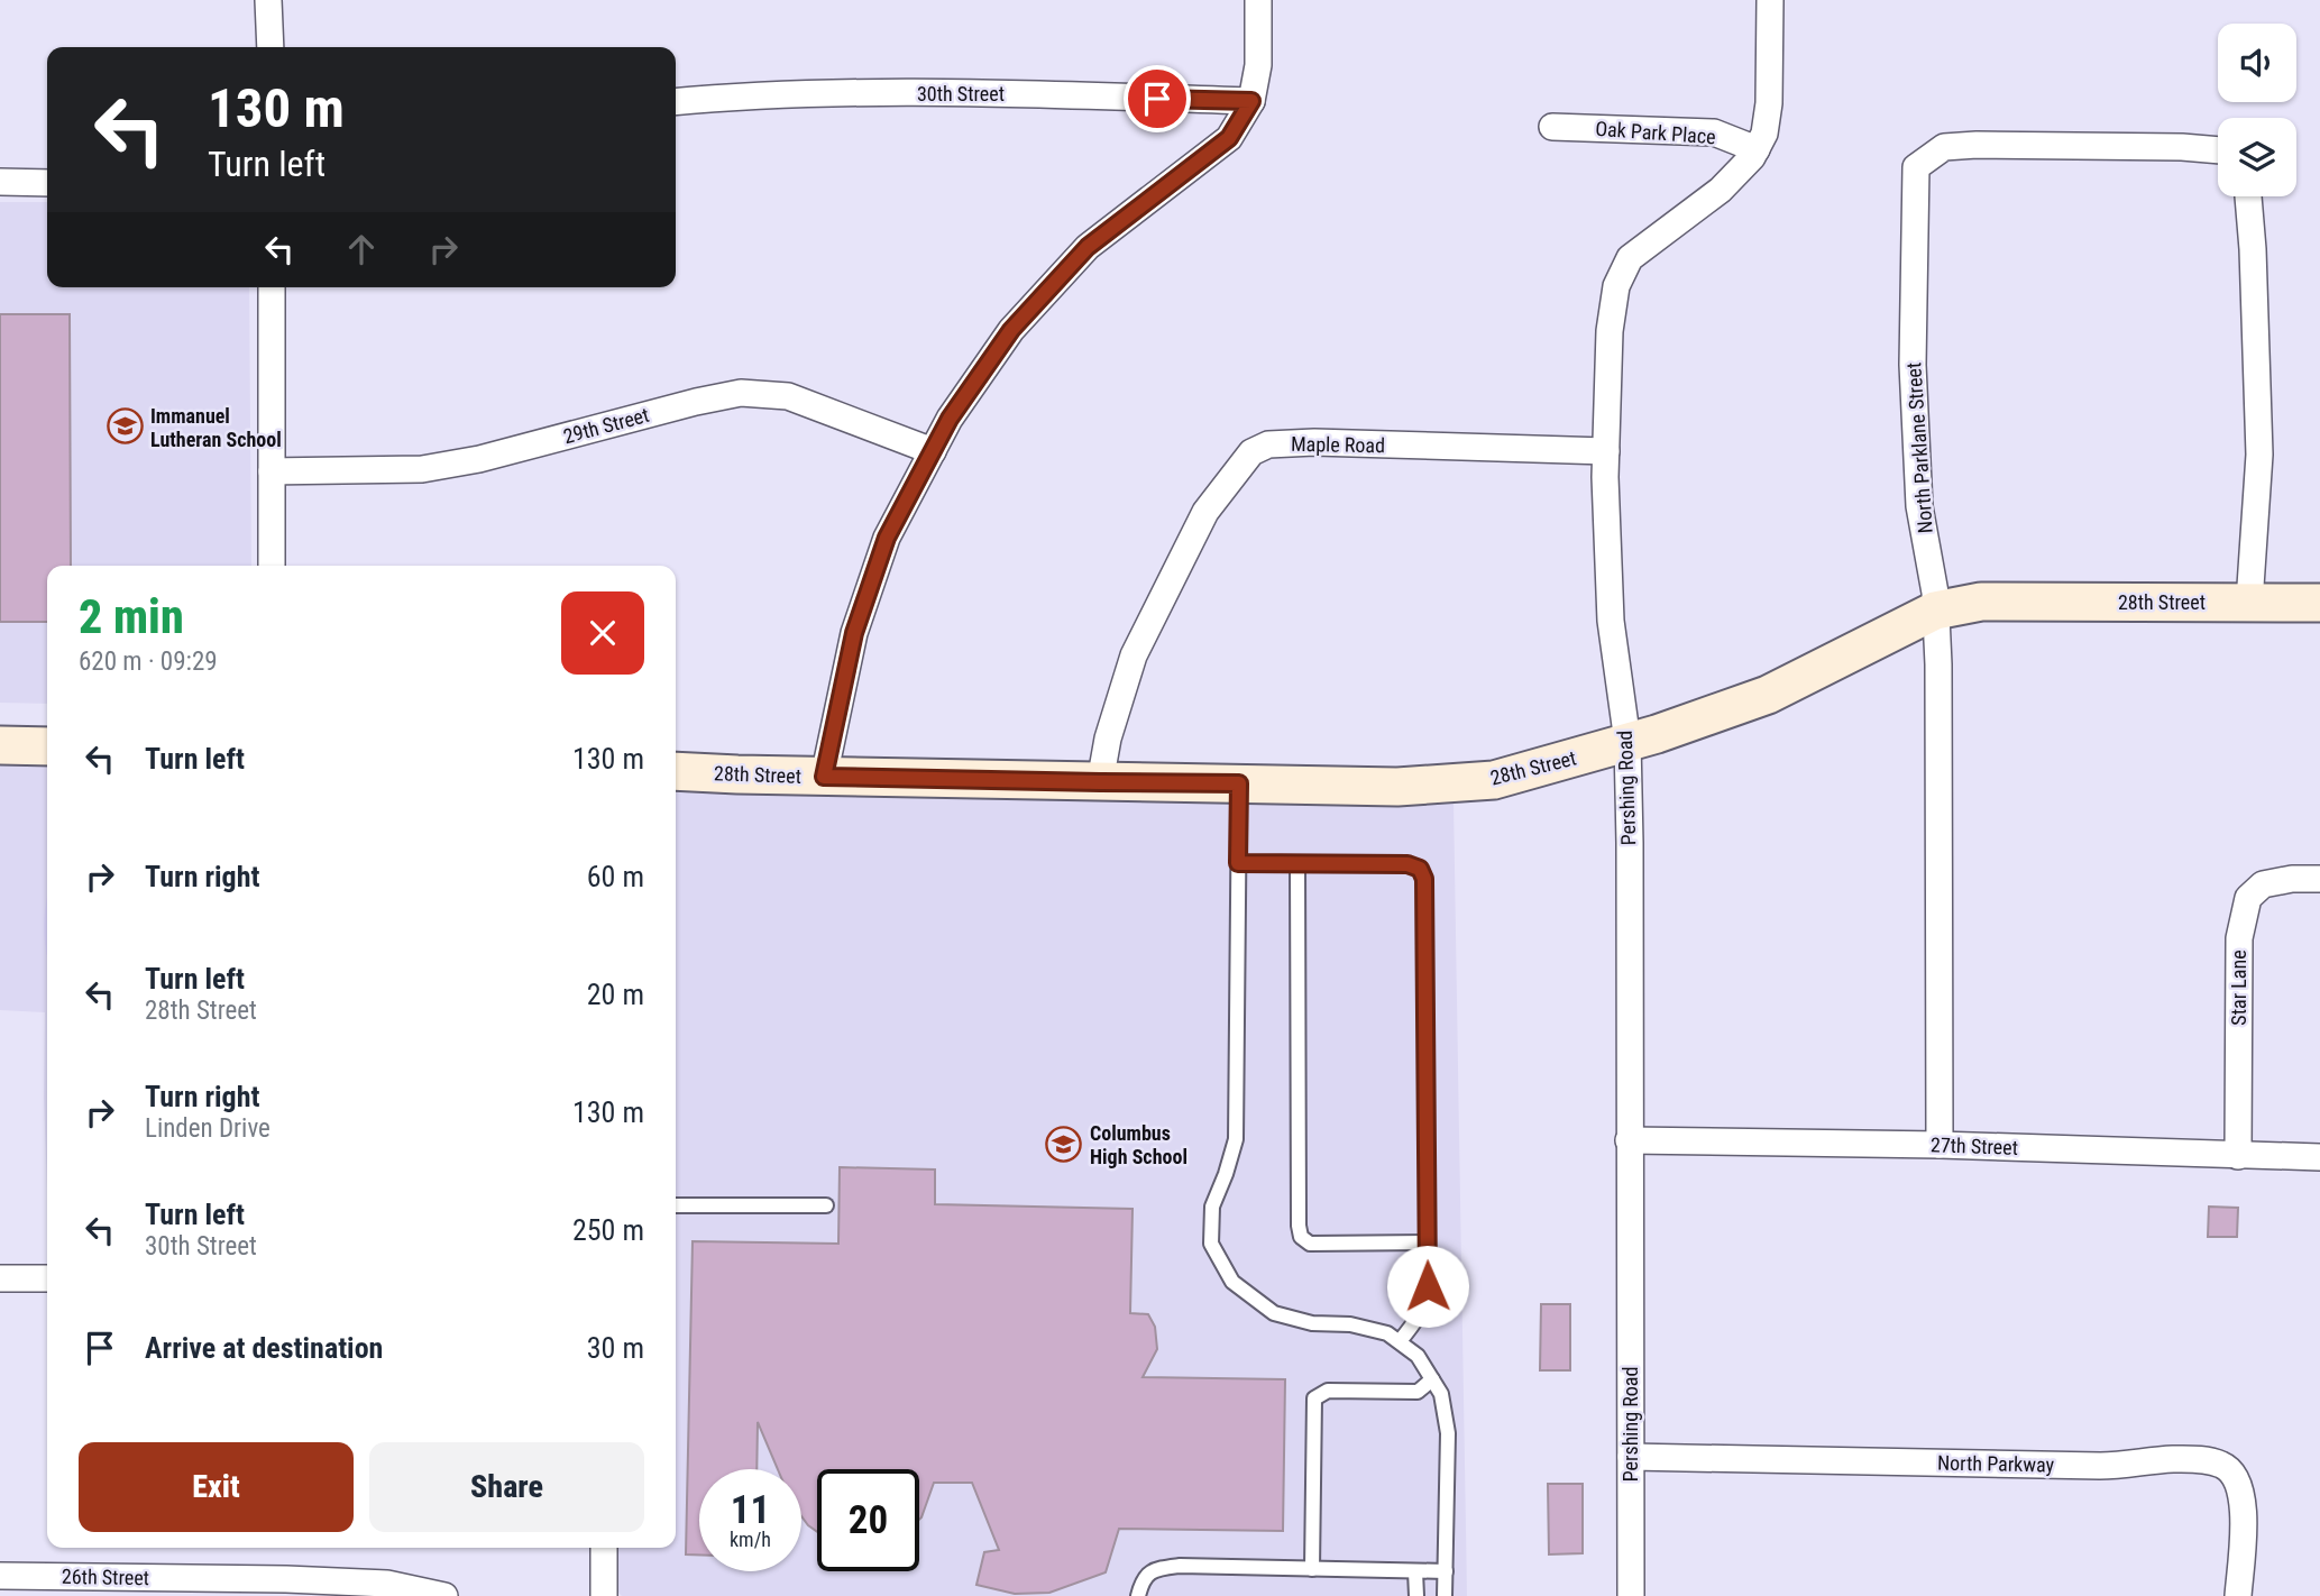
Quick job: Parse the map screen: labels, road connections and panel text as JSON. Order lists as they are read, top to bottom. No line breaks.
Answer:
{"streets":{"street":["30th Street","Oak Park Place","29th Street","Maple Road","North Parklane Street","28th Street","Pershing Road","Star Lane","27th Street","North Parkway","26th Street"]},"crossings":[["Oak Park Place","Pershing Road"],["Maple Road","28th Street"],["Maple Road","Pershing Road"],["North Parklane Street","28th Street"],["North Parklane Street","27th Street"],["28th Street","Pershing Road"],["Pershing Road","27th Street"],["Pershing Road","North Parkway"],["Star Lane","27th Street"]],"places":{"school or university":["Immanuel Lutheran School","Columbus High School"]},"page":{"turn":["130 m","Turn left"],"heading":["2 min","620 m · 09:29"],"list":[{"name":"Turn left","value":"130 m"},{"name":"Turn right","value":"60 m"},{"name":"Turn left","note":"28th Street","value":"20 m"},{"name":"Turn right","note":"Linden Drive","value":"130 m"},{"name":"Turn left","note":"30th Street","value":"250 m"},{"name":"Arrive at destination","value":"30 m"}],"buttons":["Exit","Share"],"speed":"11 km/h","limit":"20"}}
